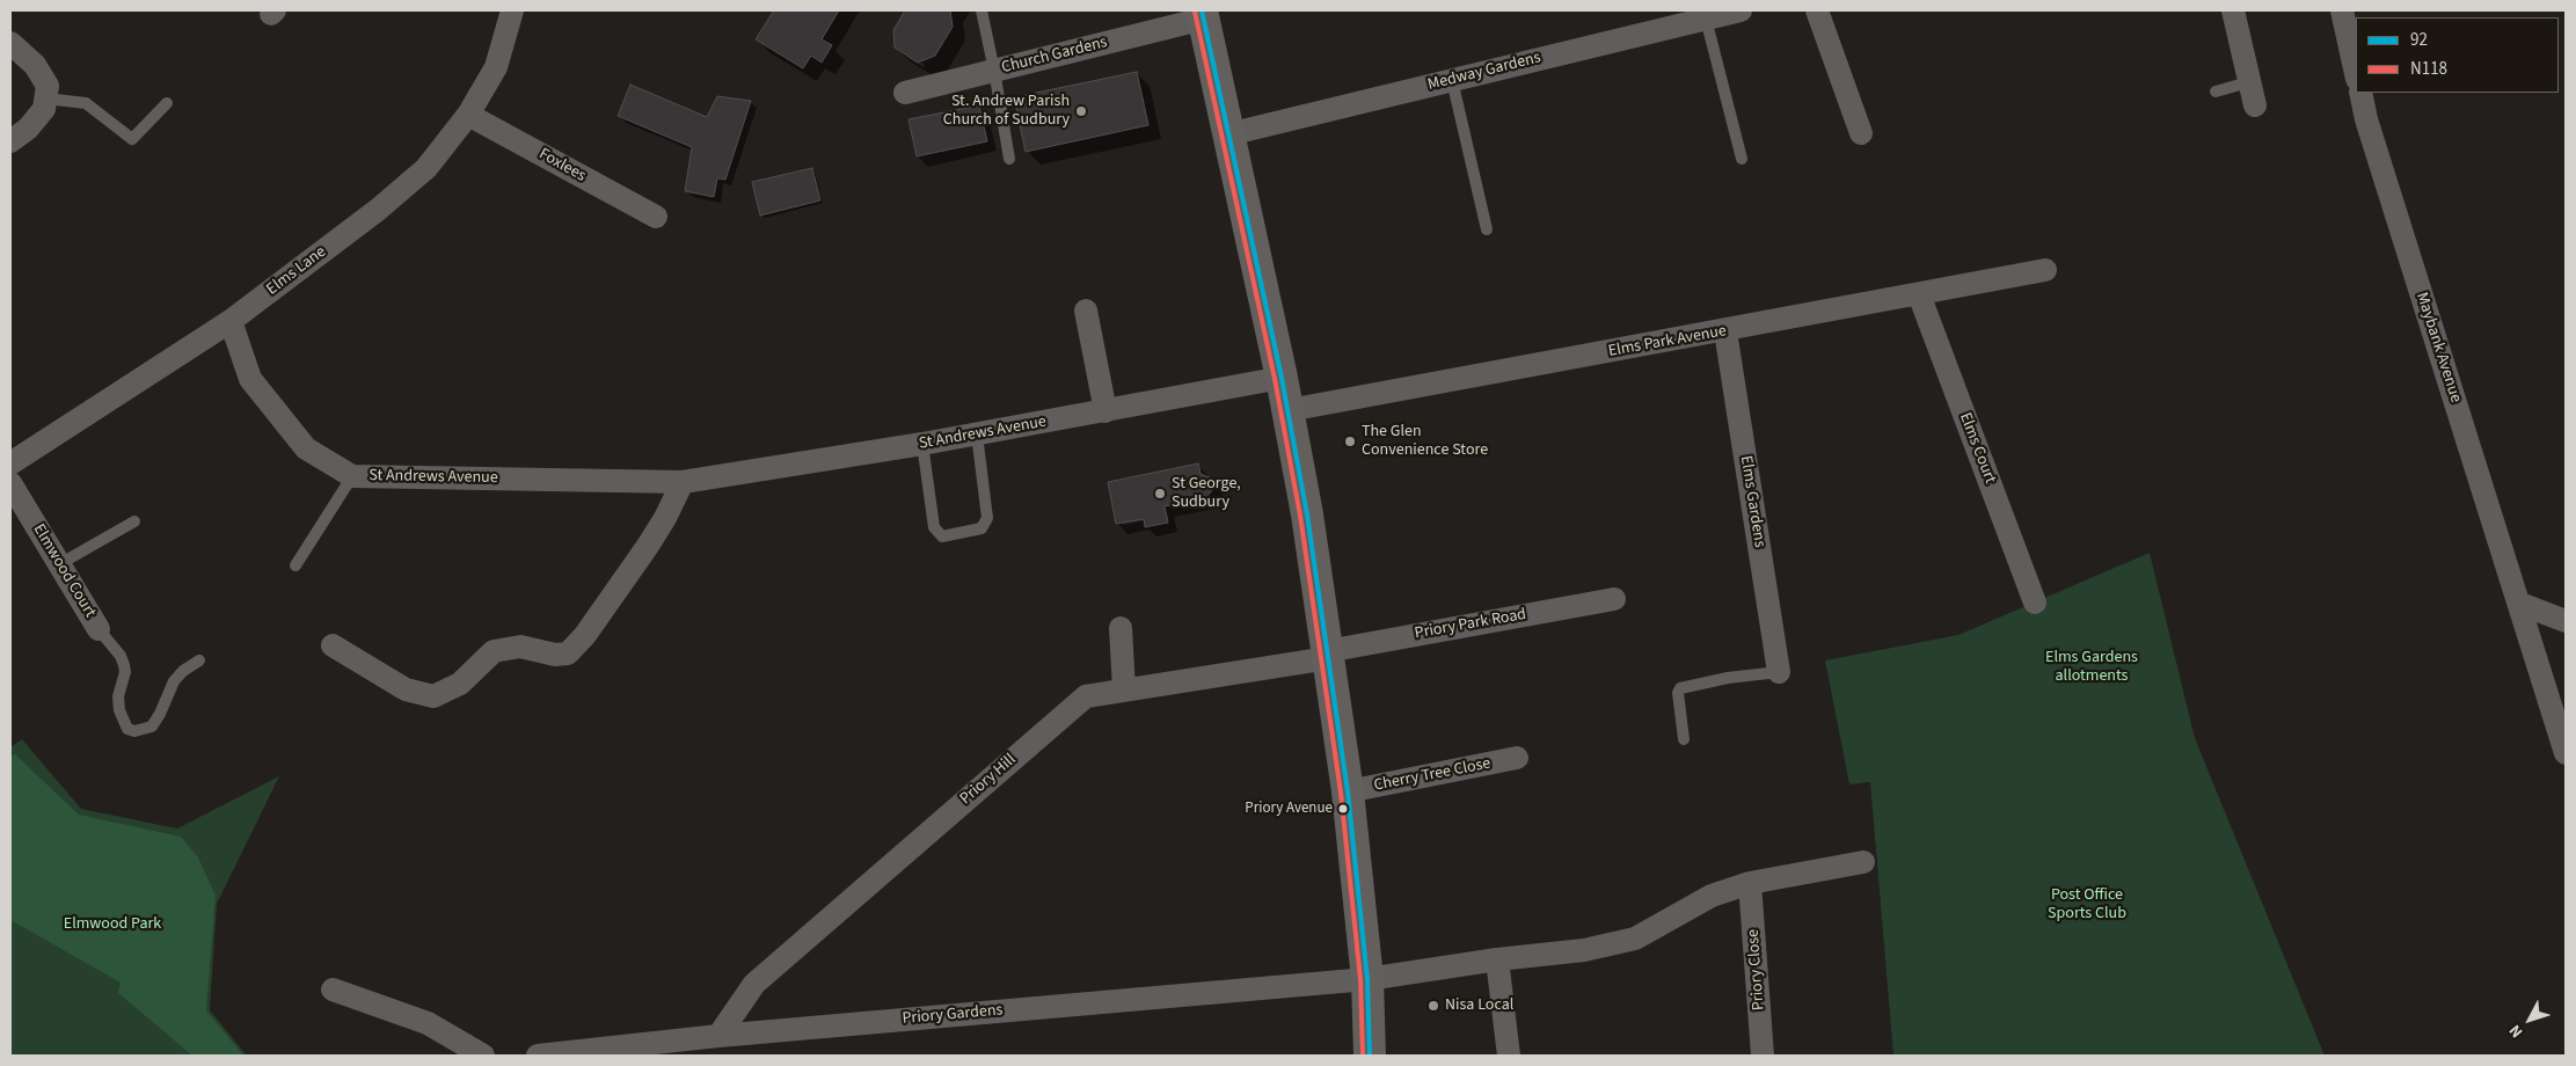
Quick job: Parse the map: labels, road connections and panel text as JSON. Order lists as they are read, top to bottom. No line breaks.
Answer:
{"streets":{"street":["Church Gardens","Medway Gardens","Foxlees","Elms Lane","Elms Park Avenue","Maybank Avenue","St Andrews Avenue","Elms Court","Elms Gardens","Elmwood Court","Priory Park Road","Cherry Tree Close","Priory Hill","Priory Close","Priory Gardens"]},"crossings":[["Foxlees","Elms Lane"],["Elms Lane","St Andrews Avenue"],["Elms Park Avenue","Elms Court"],["Elms Park Avenue","Elms Gardens"],["Priory Park Road","Priory Hill"],["Priory Hill","Priory Gardens"]],"parks":["Elms Gardens allotments","Post Office Sports Club","Elmwood Park"],"places":["St. Andrew Parish Church of Sudbury","The Glen Convenience Store","St George, Sudbury","Priory Avenue","Nisa Local"],"lines":["transit line 92","transit line N118"],"legend":["92","N118"],"north":"bottom left"}
